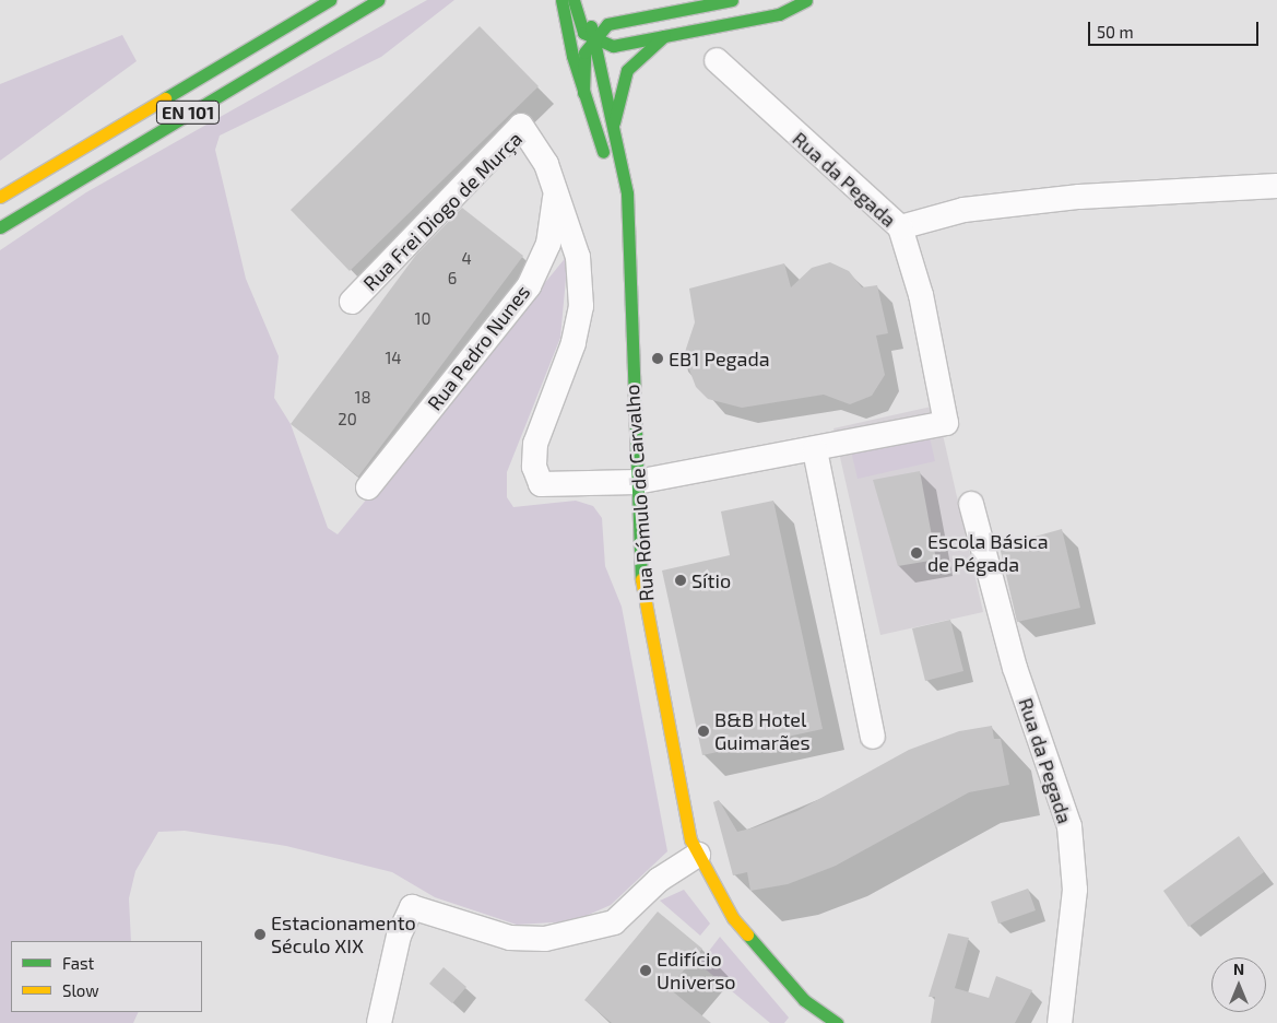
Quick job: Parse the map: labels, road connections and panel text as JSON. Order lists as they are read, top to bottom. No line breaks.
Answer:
{"streets":{"main road":["EN 101","Rua Rómulo de Carvalho"],"street":["Rua da Pegada","Rua Frei Diogo de Murça","Rua Pedro Nunes"]},"crossings":[["Rua Frei Diogo de Murça","Rua Pedro Nunes"],["Rua Frei Diogo de Murça","Rua Rómulo de Carvalho"]],"places":["EB1 Pegada","Escola Básica de Pégada","Sítio","B&B Hotel Guimarães","Estacionamento Século XIX","Edifício Universo"],"house_numbers":["4","6","10","14","18","20"],"legend":["Fast","Slow"],"scale_bar":"50 m","north":"top"}
